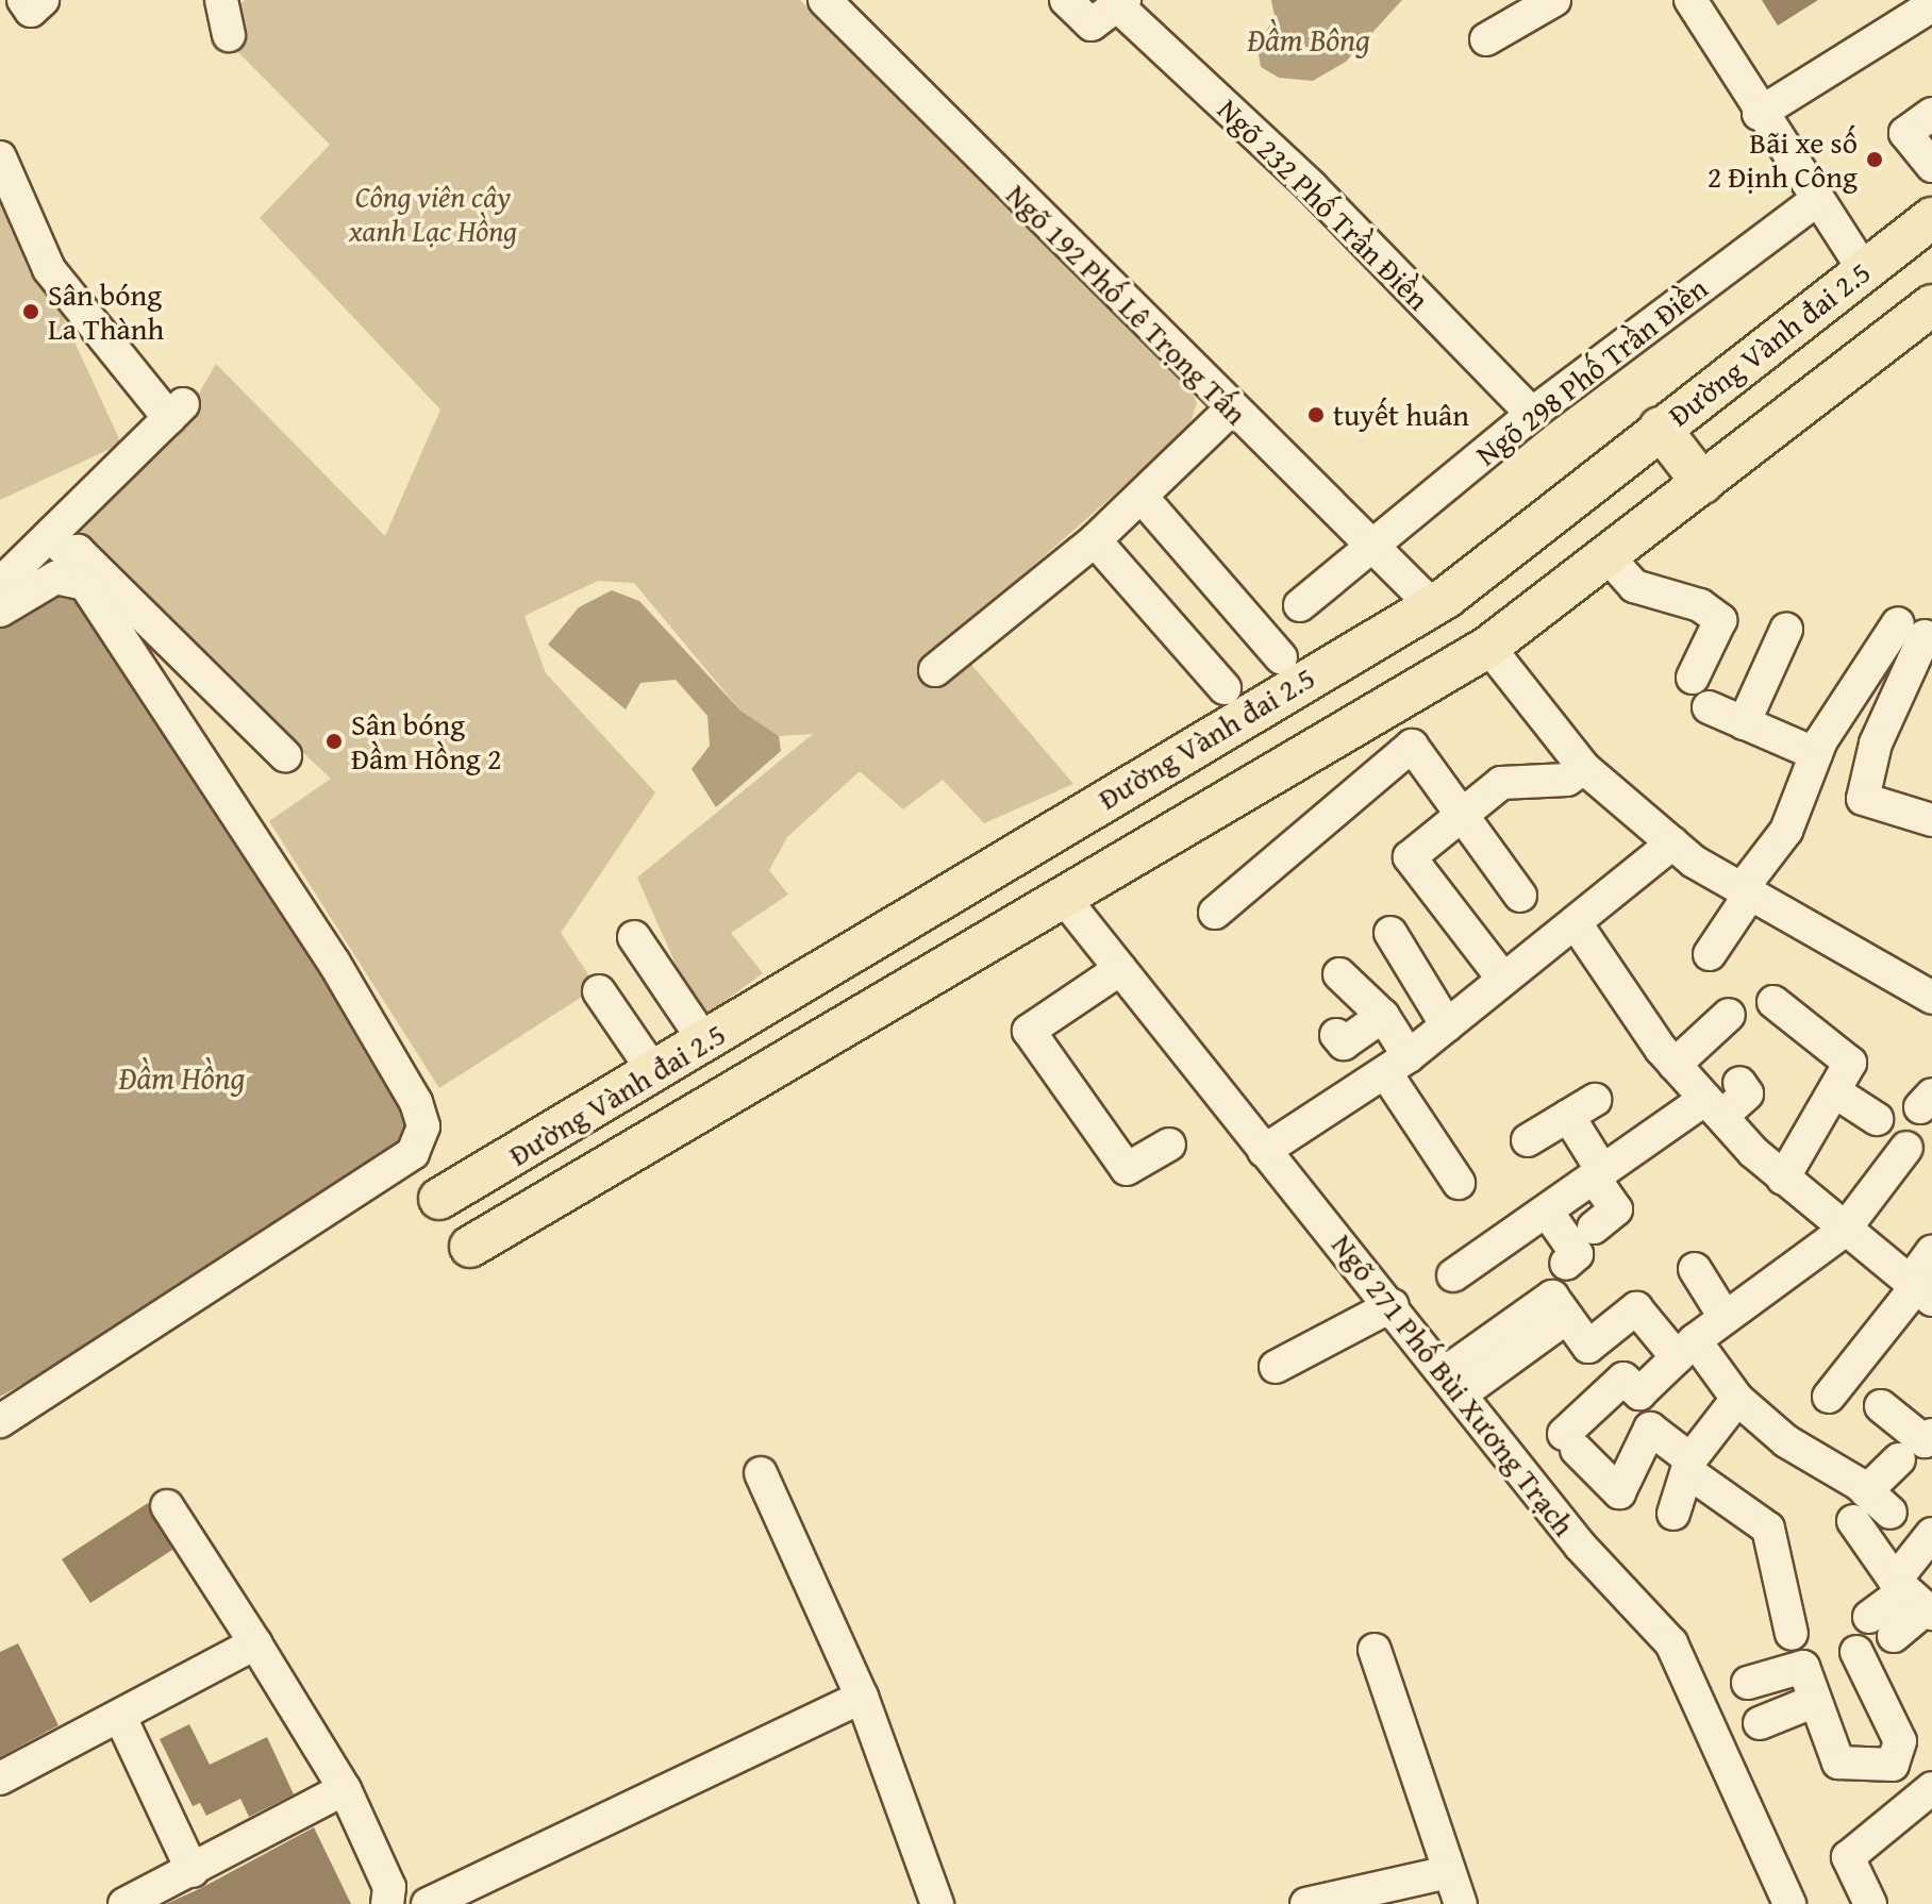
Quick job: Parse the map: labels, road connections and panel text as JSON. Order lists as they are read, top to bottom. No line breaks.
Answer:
{"streets":{"main road":["Đường Vành đai 2.5"],"street":["Ngõ 232 Phố Trần Điền","Ngõ 192 Phố Lê Trọng Tấn","Ngõ 298 Phố Trần Điền","Ngõ 271 Phố Bùi Xương Trạch"]},"crossings":[["Ngõ 232 Phố Trần Điền","Ngõ 298 Phố Trần Điền"],["Ngõ 192 Phố Lê Trọng Tấn","Đường Vành đai 2.5"],["Ngõ 192 Phố Lê Trọng Tấn","Ngõ 298 Phố Trần Điền"],["Đường Vành đai 2.5","Ngõ 271 Phố Bùi Xương Trạch"]],"water":["Đầm Bông","Đầm Hồng"],"parks":["Công viên cây xanh Lạc Hồng"],"places":["Bãi xe số 2 Định Công","Sân bóng La Thành","tuyết huân","Sân bóng Đầm Hồng 2"]}
